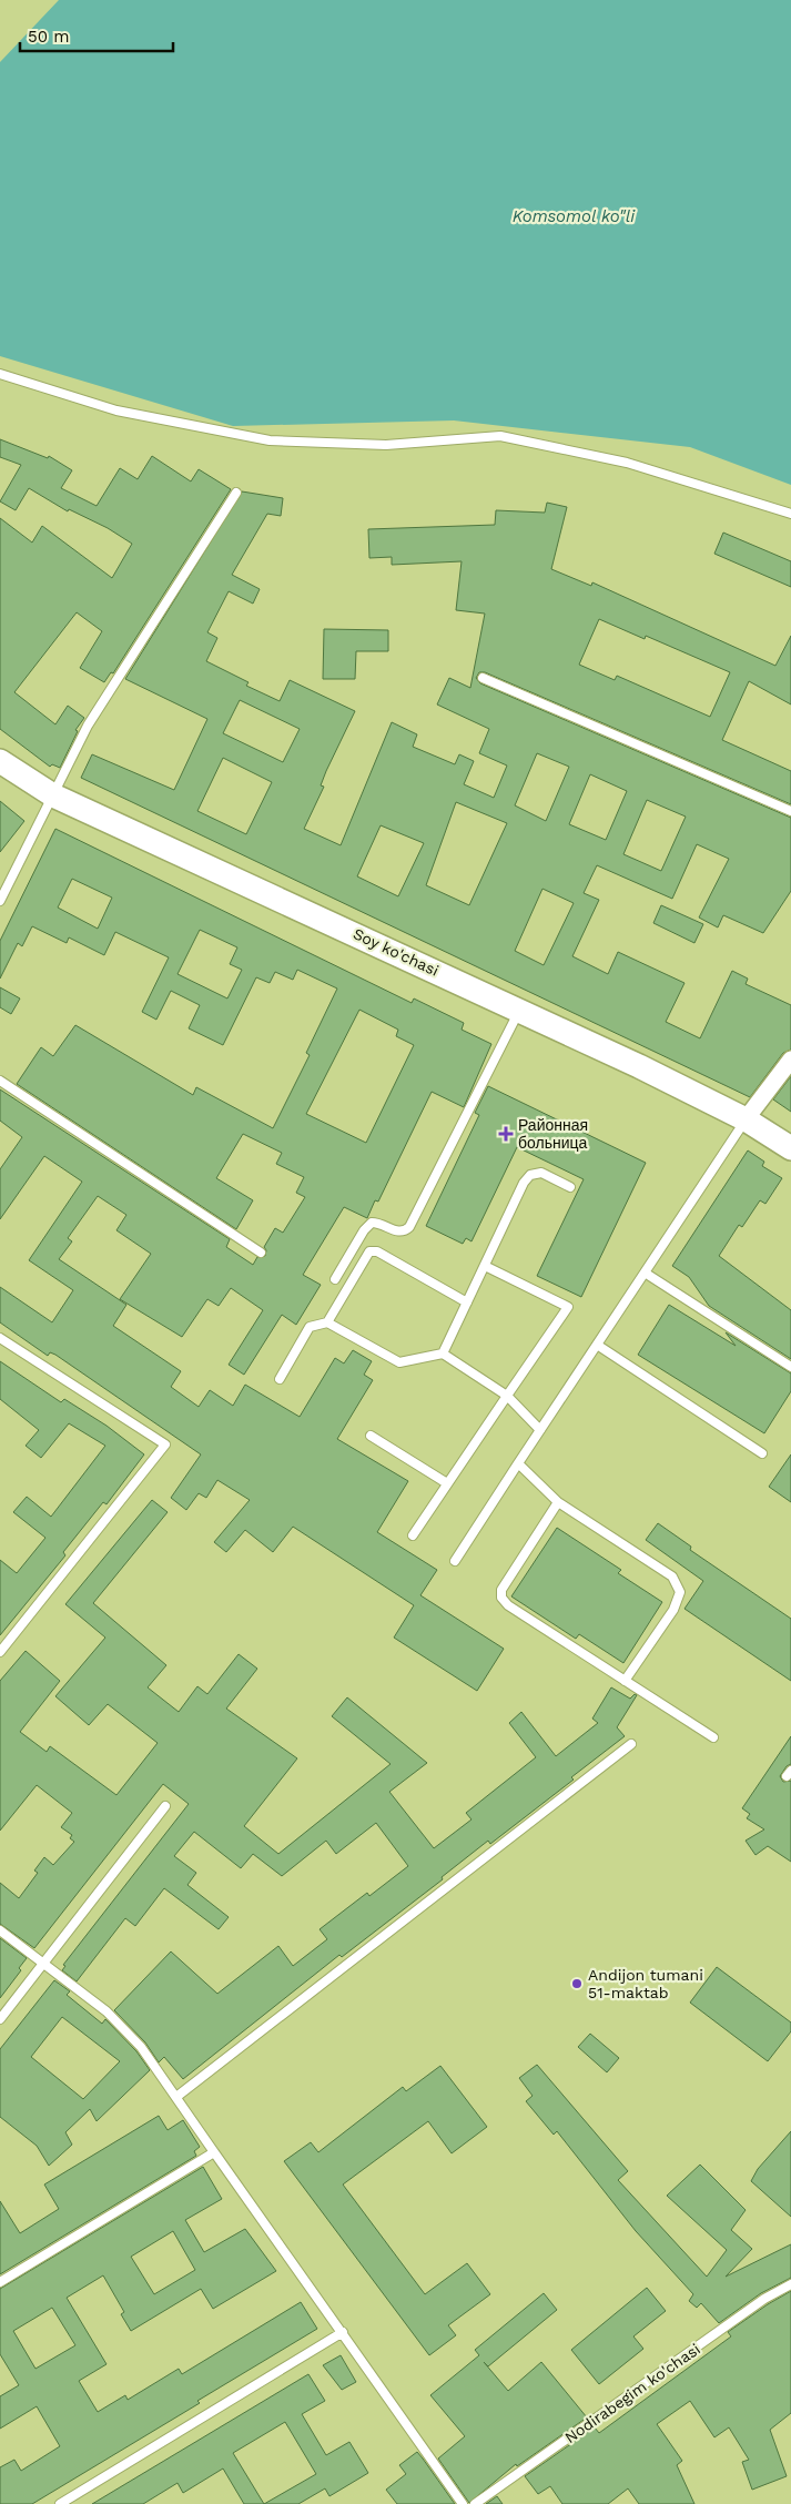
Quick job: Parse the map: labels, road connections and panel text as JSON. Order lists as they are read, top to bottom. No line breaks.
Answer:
{"streets":{"main road":["Soy ko'chasi"],"lane":["Nodirabegim ko'chasi"]},"water":["Komsomol ko\"li"],"places":{"health":["Районная больница"],"other":["Andijon tumani 51-maktab"]},"scale_bar":"50 m"}
